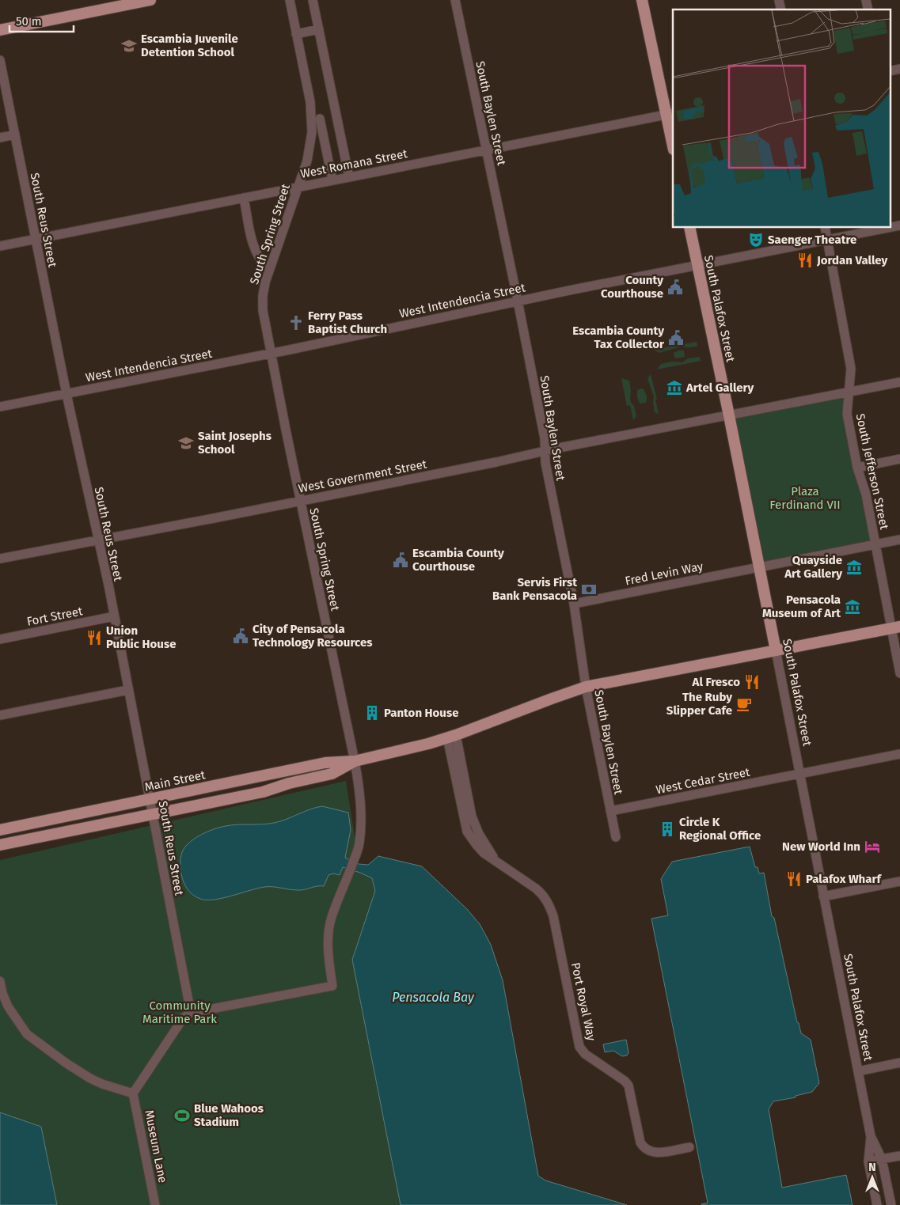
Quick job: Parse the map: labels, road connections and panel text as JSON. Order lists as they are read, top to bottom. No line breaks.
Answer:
{"streets":{"main road":["South Palafox Street","Main Street"],"street":["South Baylen Street","West Romana Street","South Reus Street","South Spring Street","West Intendencia Street","South Jefferson Street","West Government Street","Fred Levin Way","Fort Street","West Cedar Street","Port Royal Way","Museum Lane"]},"crossings":[["South Baylen Street","West Romana Street"],["South Baylen Street","West Intendencia Street"],["South Baylen Street","West Government Street"],["South Baylen Street","Fred Levin Way"],["South Baylen Street","West Cedar Street"],["West Romana Street","South Reus Street"],["West Romana Street","South Spring Street"],["South Reus Street","South Spring Street"],["South Reus Street","West Intendencia Street"],["South Reus Street","West Government Street"],["South Reus Street","Fort Street"],["South Reus Street","Main Street"],["South Spring Street","West Intendencia Street"],["South Spring Street","West Government Street"],["South Spring Street","Main Street"],["West Intendencia Street","South Palafox Street"],["West Intendencia Street","South Jefferson Street"],["South Palafox Street","West Government Street"],["South Palafox Street","Fred Levin Way"],["South Palafox Street","West Cedar Street"],["South Jefferson Street","West Government Street"],["South Jefferson Street","Fred Levin Way"]],"water":["Pensacola Bay"],"parks":["Plaza Ferdinand VII","Community Maritime Park"],"places":{"school or university":["Escambia Juvenile Detention School","Saint Josephs School"],"theatre":["Saenger Theatre"],"restaurant":["Jordan Valley","Union Public House","Al Fresco","Palafox Wharf"],"public building":["County Courthouse","Escambia County Tax Collector","Escambia County Courthouse","City of Pensacola Technology Resources"],"church":["Ferry Pass Baptist Church"],"museum":["Artel Gallery","Quayside Art Gallery","Pensacola Museum of Art"],"bank":["Servis First Bank Pensacola"],"cafe":["The Ruby Slipper Cafe"],"building":["Panton House","Circle K Regional Office"],"hotel":["New World Inn"],"sports":["Blue Wahoos Stadium"]},"scale_bar":"50 m","north":"top"}
